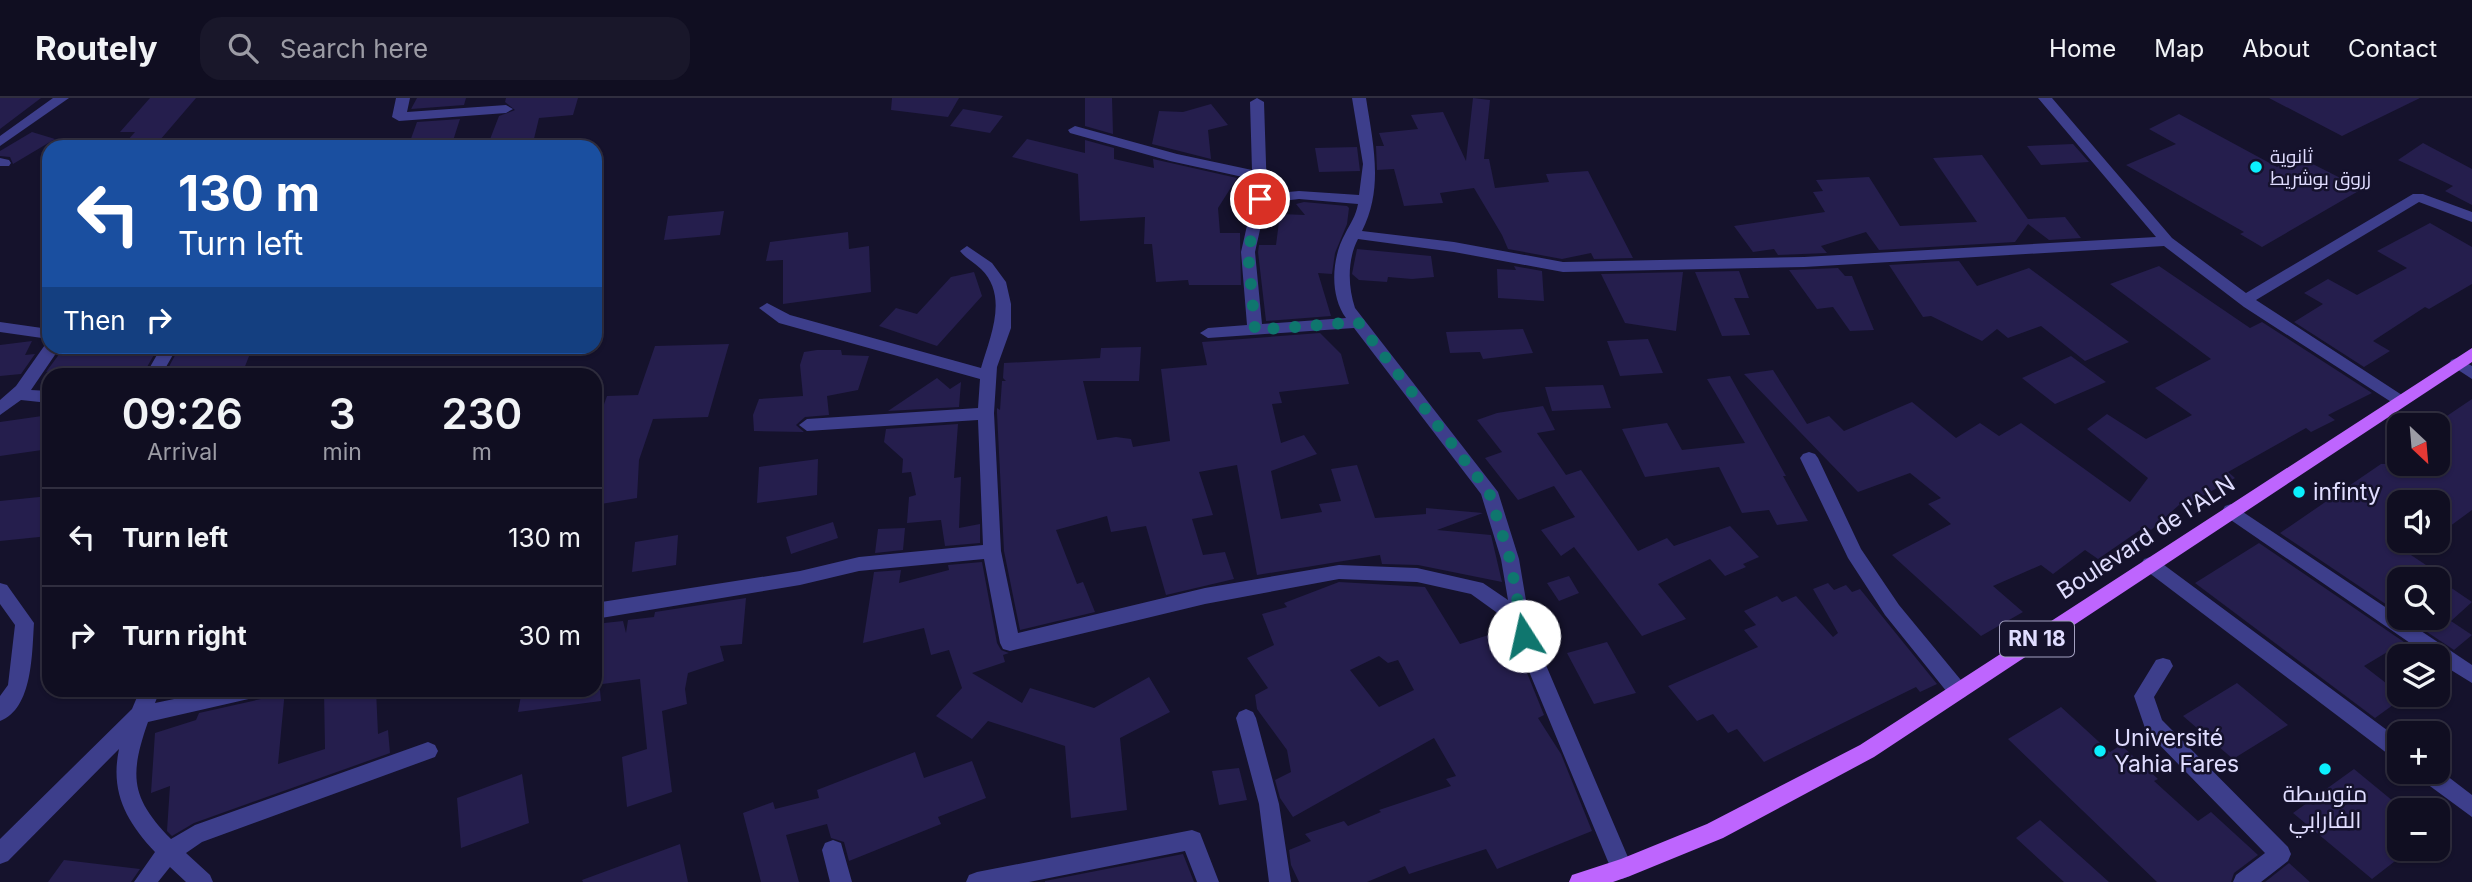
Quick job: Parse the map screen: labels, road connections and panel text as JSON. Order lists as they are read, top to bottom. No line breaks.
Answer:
{"streets":{"main road":["Boulevard de l'ALN","RN 18"]},"places":["ثانوية زروق بوشريط","infinty","Université Yahia Fares","متوسطة الفارابي"],"north":"bottom right","page":{"header":"Routely","search":"Search here","nav":["Home","Map","About","Contact"],"turn":["130 m","Turn left"],"then":"Then","eta":["09:26","Arrival","3","min","230","m"],"map_buttons":["+","−"],"list":[{"name":"Turn left","value":"130 m"},{"name":"Turn right","value":"30 m"}]}}
